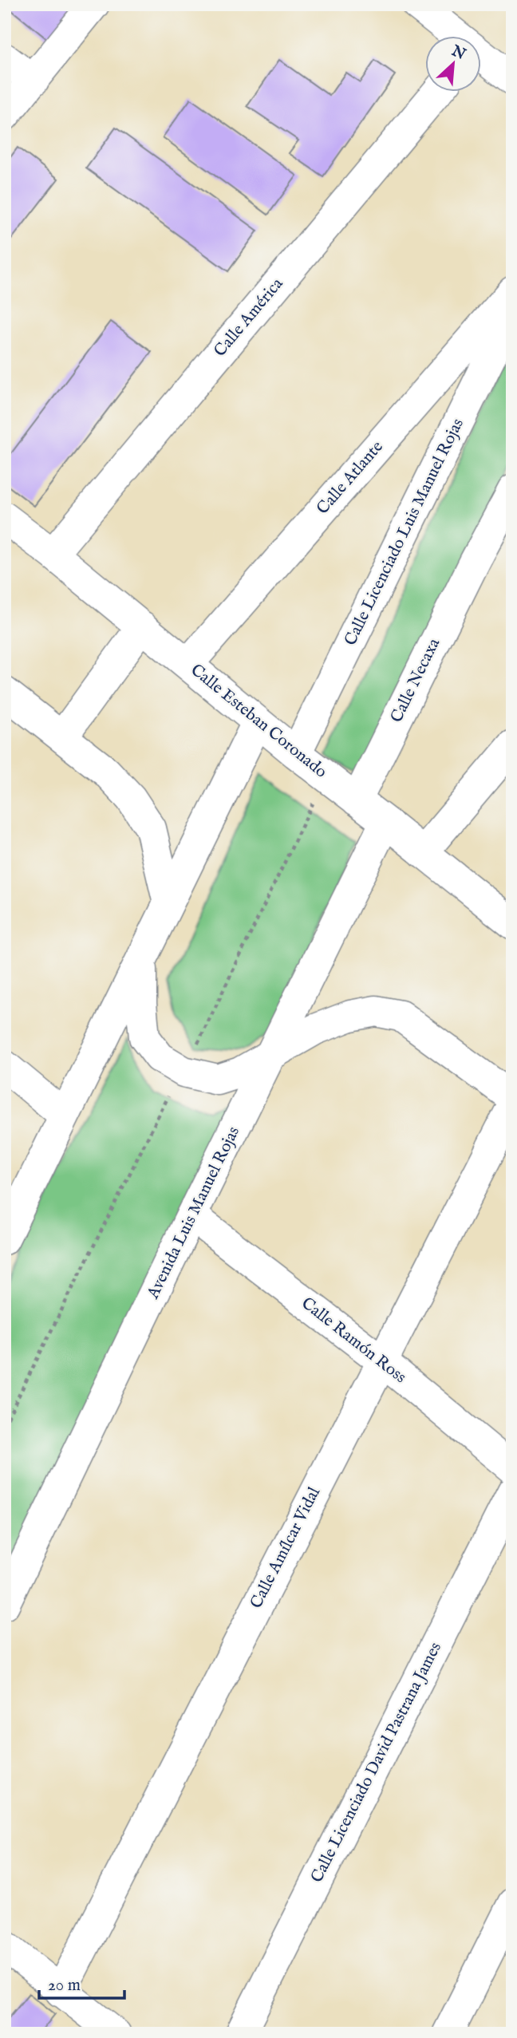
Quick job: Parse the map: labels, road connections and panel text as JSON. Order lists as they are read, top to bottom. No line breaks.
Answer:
{"streets":{"street":["Calle América","Calle Atlante","Calle Licenciado Luis Manuel Rojas","Calle Necaxa","Calle Esteban Coronado","Avenida Luis Manuel Rojas","Calle Ramón Ross","Calle Amílcar Vidal","Calle Licenciado David Pastrana James"]},"crossings":[["Calle América","Calle Esteban Coronado"],["Calle Atlante","Calle Esteban Coronado"],["Calle Licenciado Luis Manuel Rojas","Calle Esteban Coronado"],["Calle Necaxa","Calle Esteban Coronado"],["Calle Esteban Coronado","Avenida Luis Manuel Rojas"],["Avenida Luis Manuel Rojas","Calle Ramón Ross"],["Calle Ramón Ross","Calle Amílcar Vidal"]],"scale_bar":"20 m","north":"top right"}
